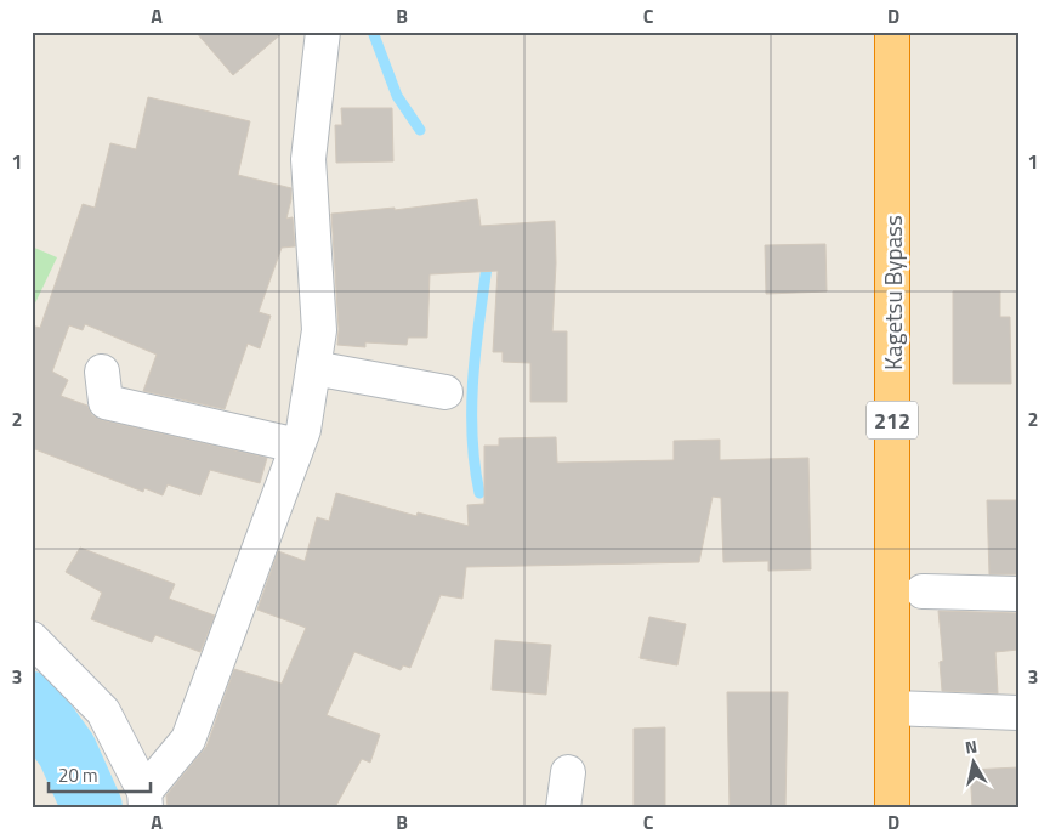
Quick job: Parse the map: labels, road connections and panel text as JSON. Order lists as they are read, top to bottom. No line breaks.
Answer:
{"streets":{"highway":["Kagetsu Bypass","212"]},"scale_bar":"20 m","north":"top","grid":{"columns":["A","B","C","D"],"rows":["1","2","3"]}}
